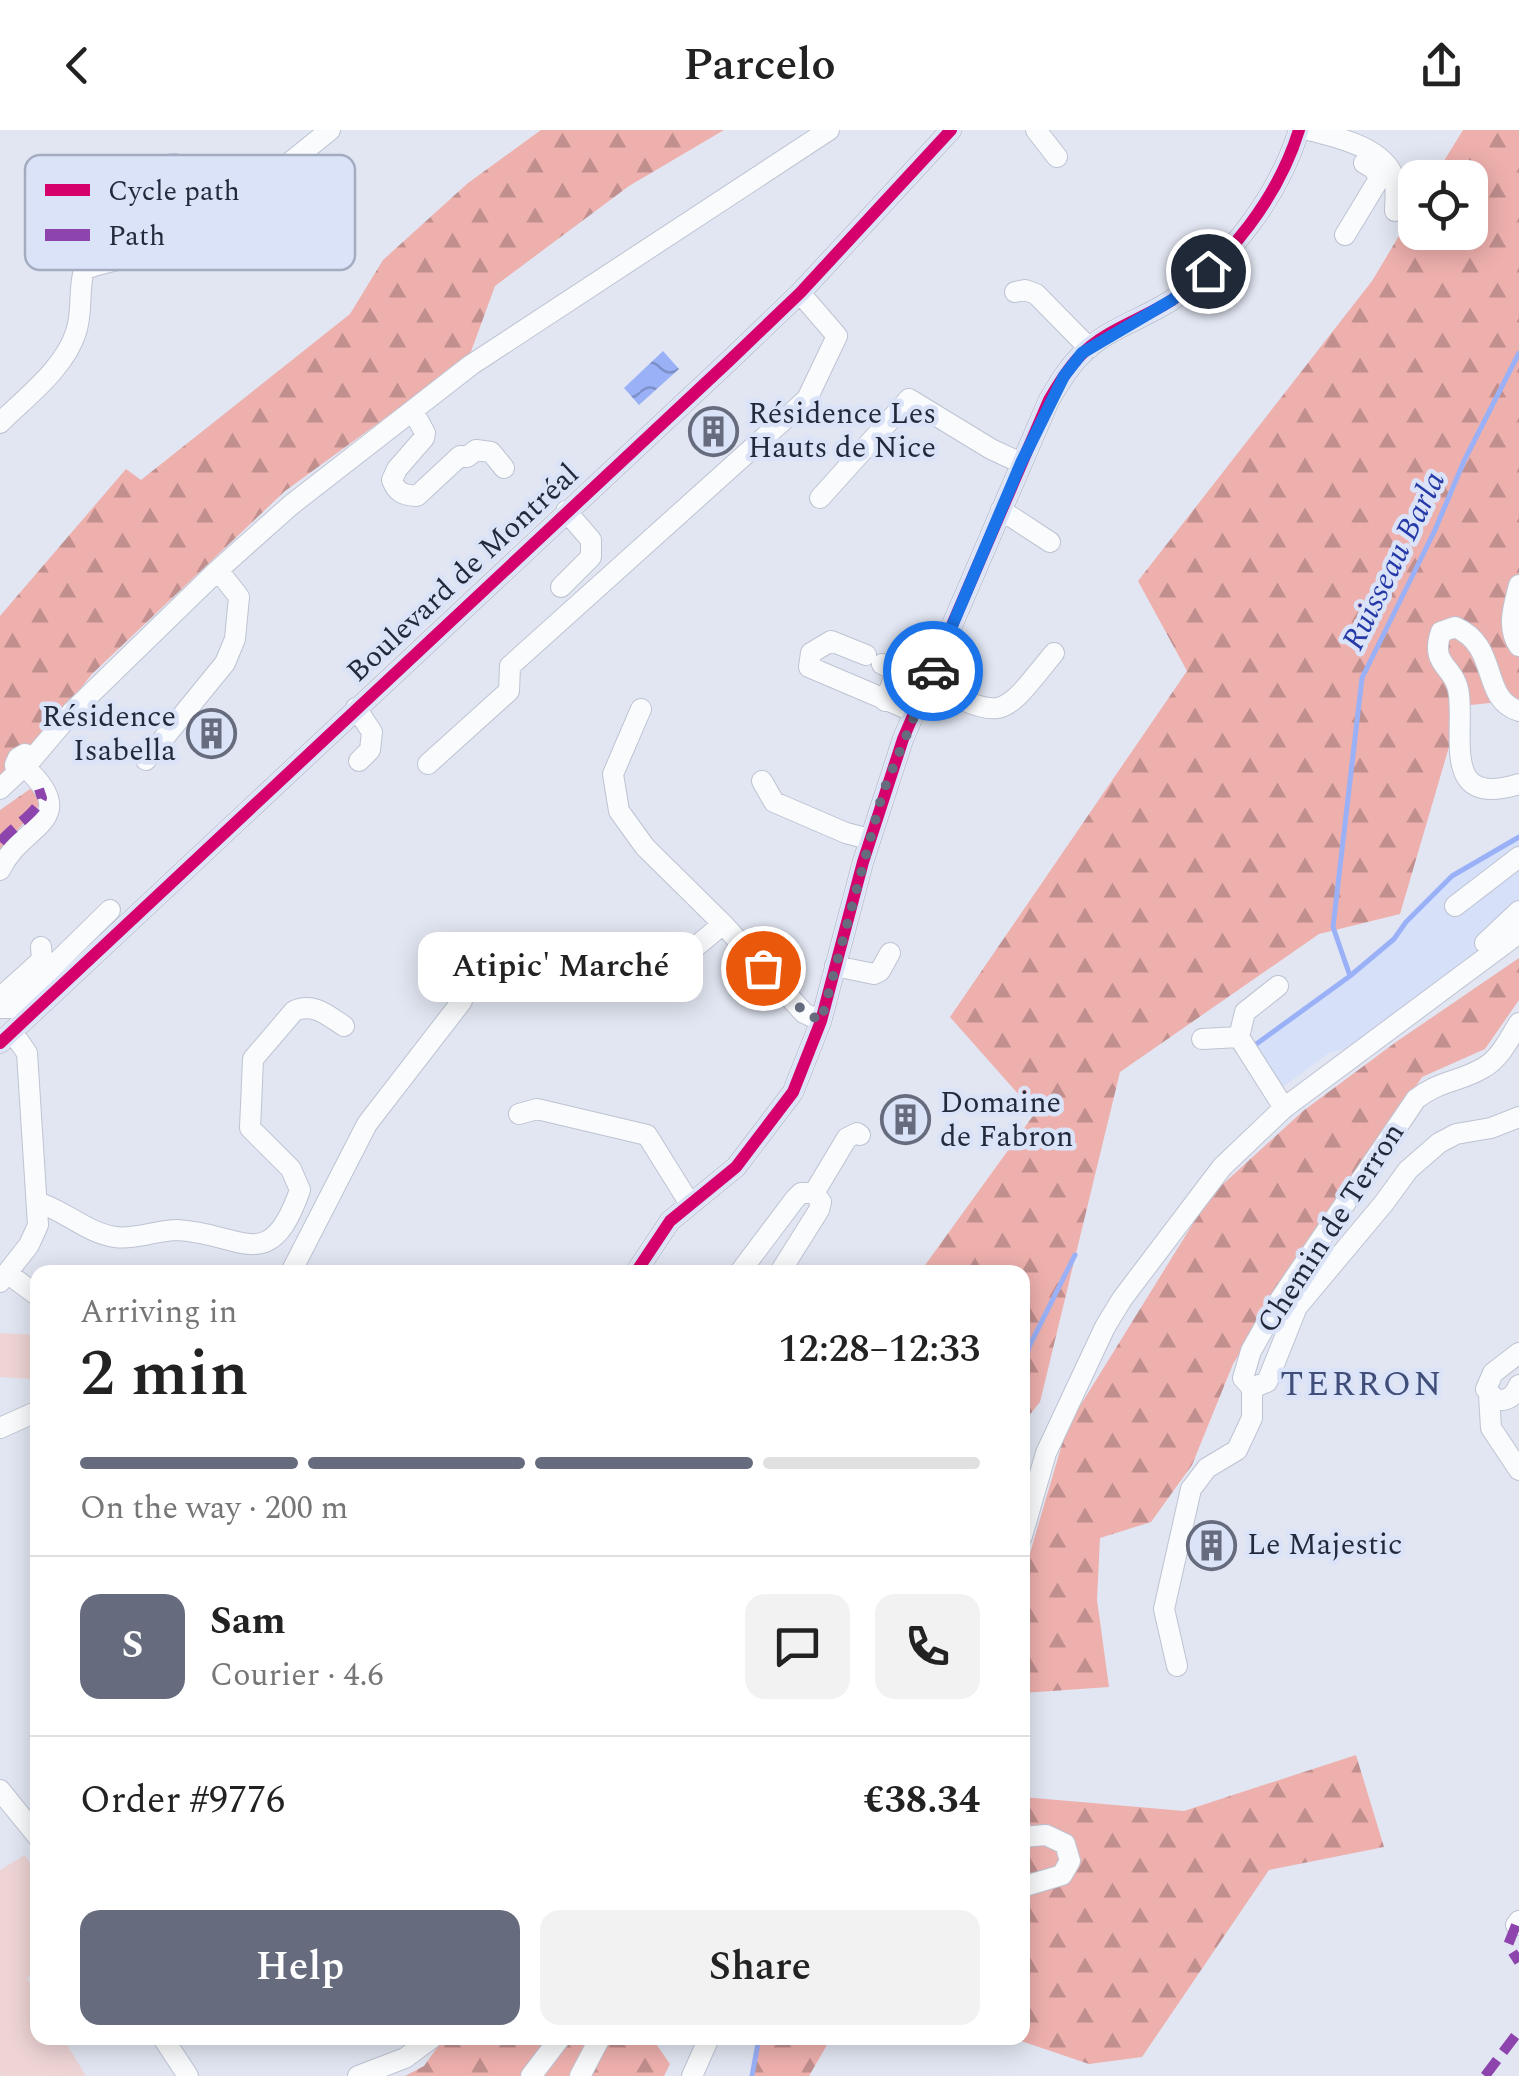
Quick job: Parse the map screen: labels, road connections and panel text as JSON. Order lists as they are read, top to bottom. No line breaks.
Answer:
{"streets":{"street":["Boulevard de Montréal","Chemin de Terron"]},"districts":["TERRON"],"water":["Ruisseau Barla"],"places":{"building":["Résidence Les Hauts de Nice","Résidence Isabella","Domaine de Fabron","Le Majestic"],"other":["Atipic' Marché"]},"legend":["Cycle path","Path"],"page":{"header":"Parcelo","bubble":"Atipic' Marché","heading":["2 min","Arriving in","12:28–12:33"],"panel":["Sam","Courier · 4.6","Order #9776","€38.34"],"bar":"On the way · 200 m","round":"S","buttons":["Help","Share"]}}
